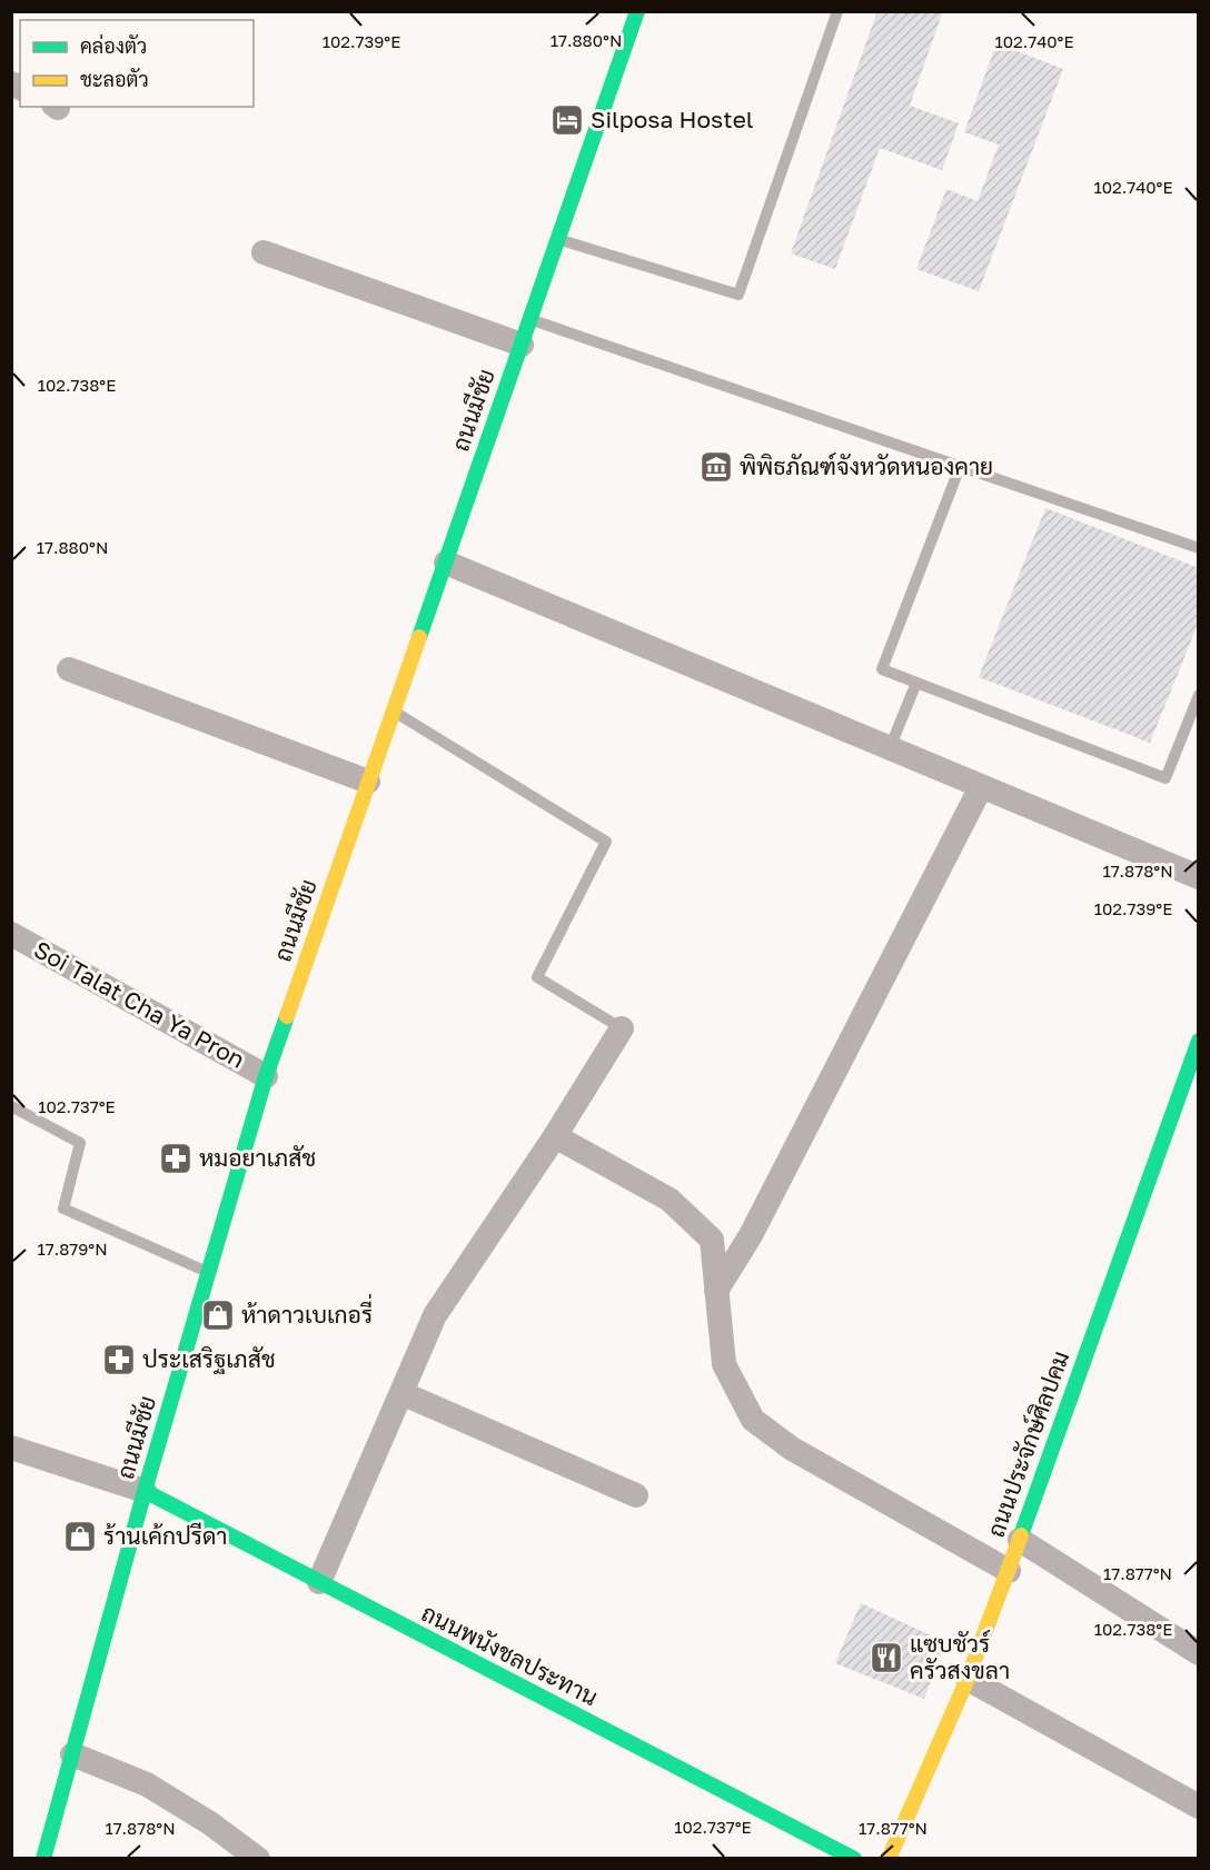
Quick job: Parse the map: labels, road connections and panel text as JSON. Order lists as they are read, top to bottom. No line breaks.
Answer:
{"streets":{"street":["ถนนมีชัย","Soi Talat Cha Ya Pron","ถนนประจักษ์ศิลปคม","ถนนพนังชลประทาน"]},"crossings":[["ถนนมีชัย","Soi Talat Cha Ya Pron"],["ถนนมีชัย","ถนนพนังชลประทาน"]],"places":{"hotel":["Silposa Hostel"],"museum":["พิพิธภัณฑ์จังหวัดหนองคาย"],"pharmacy":["หมอยาเภสัช","ประเสริฐเภสัช"],"shop":["ห้าดาวเบเกอรี่","ร้านเค้กปรีดา"],"restaurant":["แซบชัวร์ ครัวสงขลา"]},"legend":["คล่องตัว","ชะลอตัว"],"coordinates":["17.880°N","102.739°E","102.740°E","102.738°E","17.878°N","102.737°E","17.879°N","17.877°N"]}
